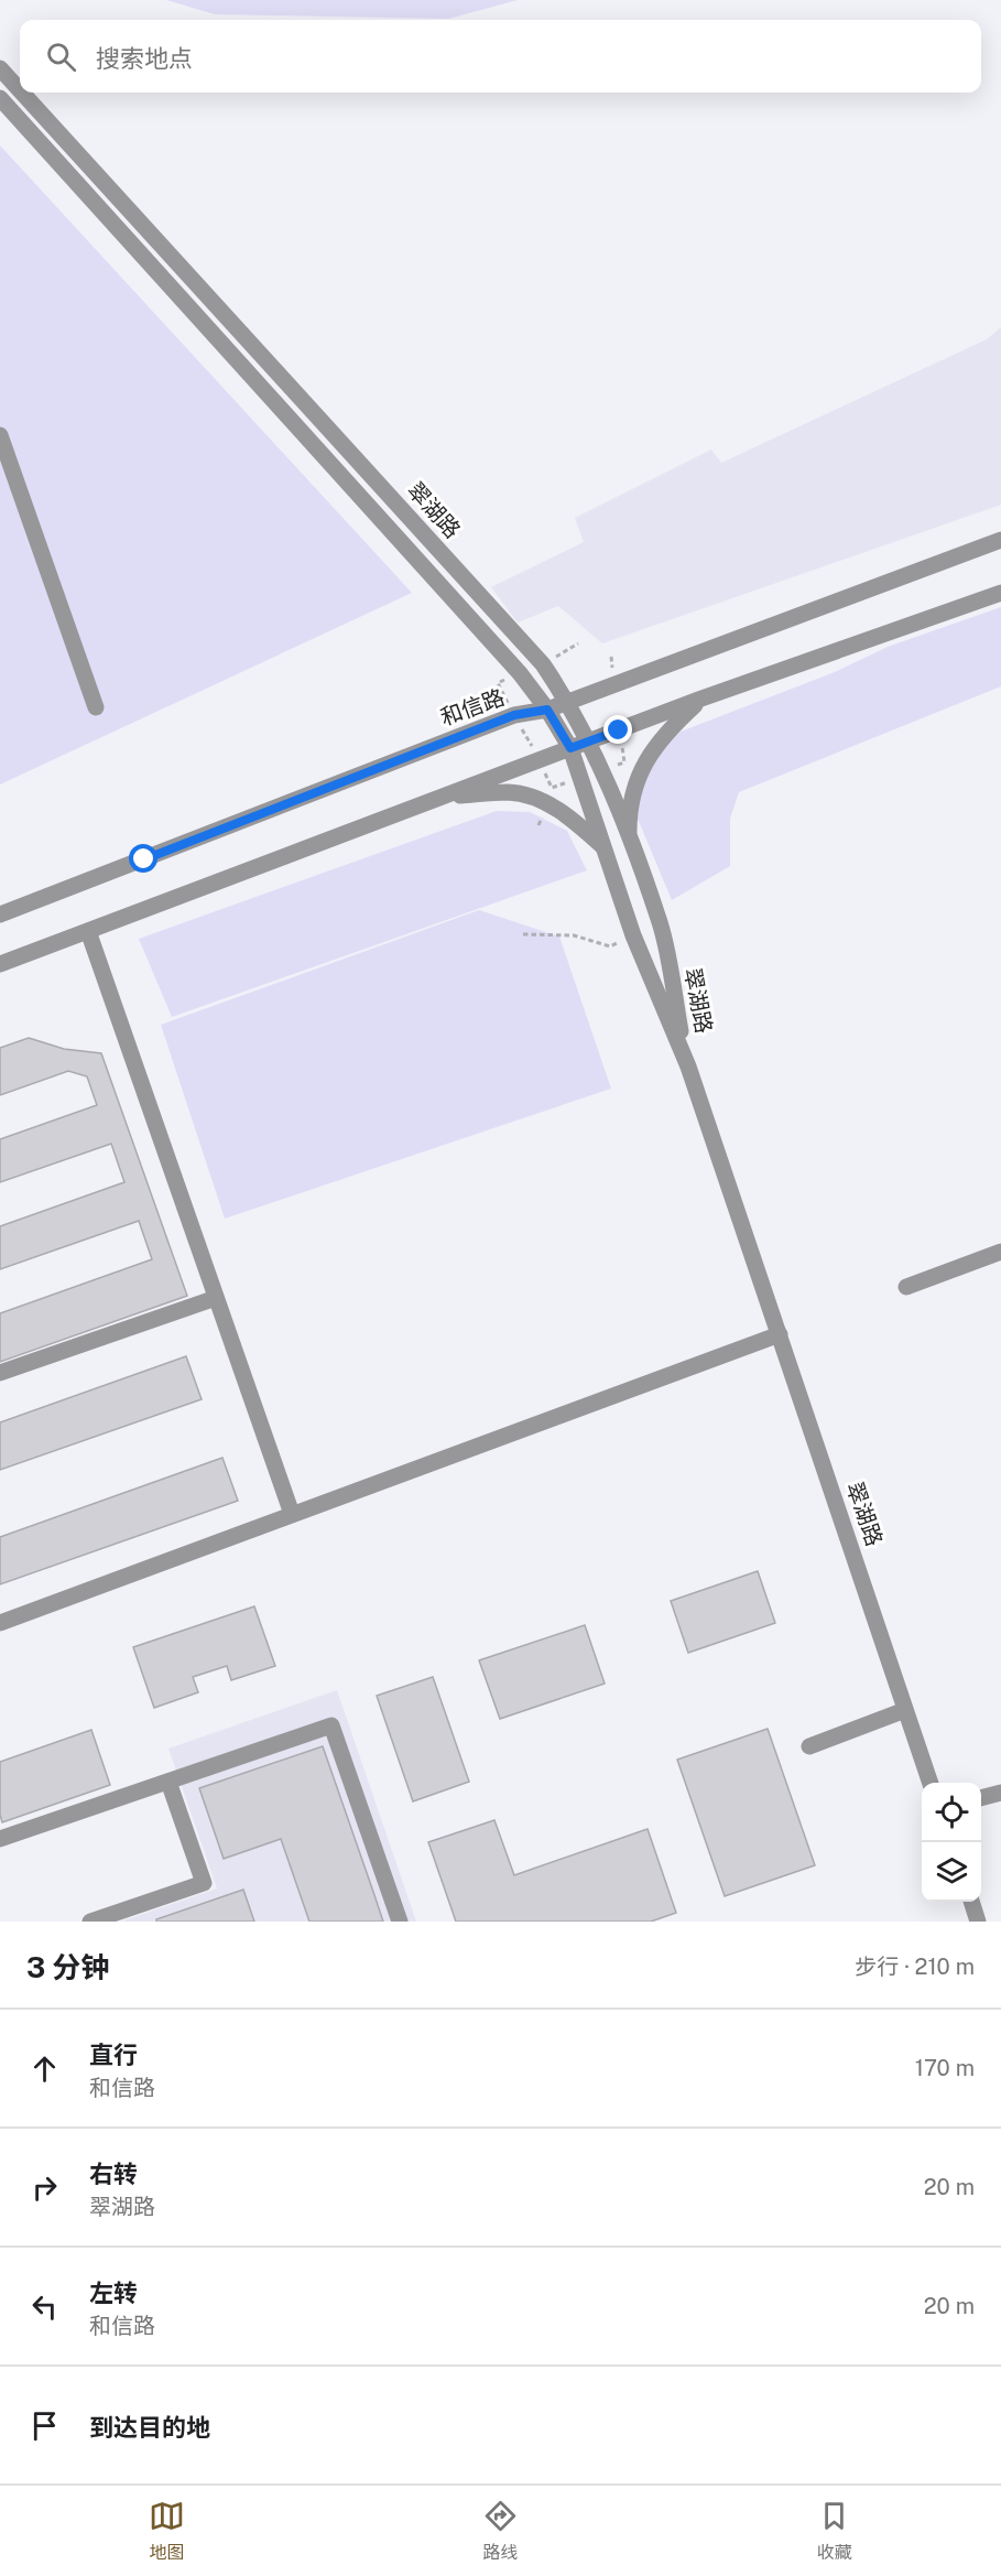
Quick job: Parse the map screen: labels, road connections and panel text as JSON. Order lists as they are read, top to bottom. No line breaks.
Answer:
{"streets":{"street":["翠湖路","和信路"]},"crossings":[["翠湖路","和信路"]],"page":{"search":"搜索地点","heading":["3 分钟","步行 · 210 m"],"list":[["直行","和信路","170 m"],["右转","翠湖路","20 m"],["左转","和信路","20 m"],"到达目的地"],"nav":["地图","路线","收藏"]}}
